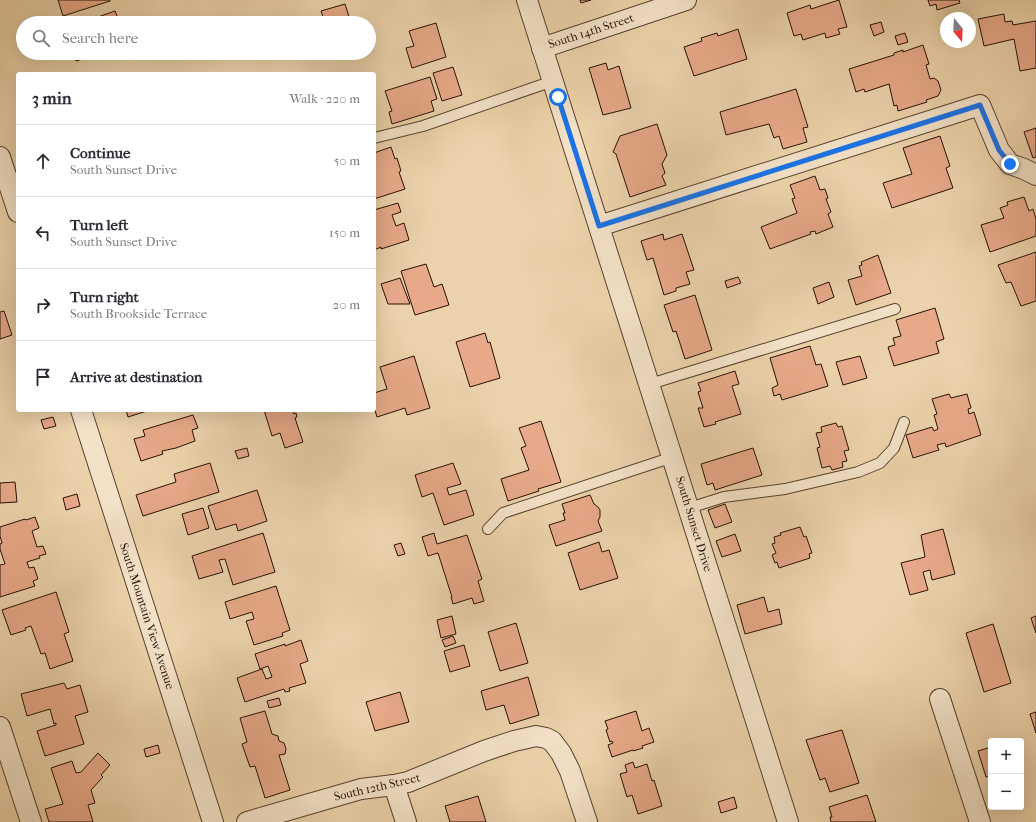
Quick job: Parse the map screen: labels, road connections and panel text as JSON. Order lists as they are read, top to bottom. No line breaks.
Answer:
{"streets":{"street":["South 14th Street","South Sunset Drive","South Mountain View Avenue","South 12th Street"]},"crossings":[["South 14th Street","South Sunset Drive"]],"north":"bottom","page":{"search":"Search here","heading":["3 min","Walk · 220 m"],"list":[["Continue","South Sunset Drive","50 m"],["Turn left","South Sunset Drive","150 m"],["Turn right","South Brookside Terrace","20 m"],"Arrive at destination"],"map_buttons":["+","−"]}}
